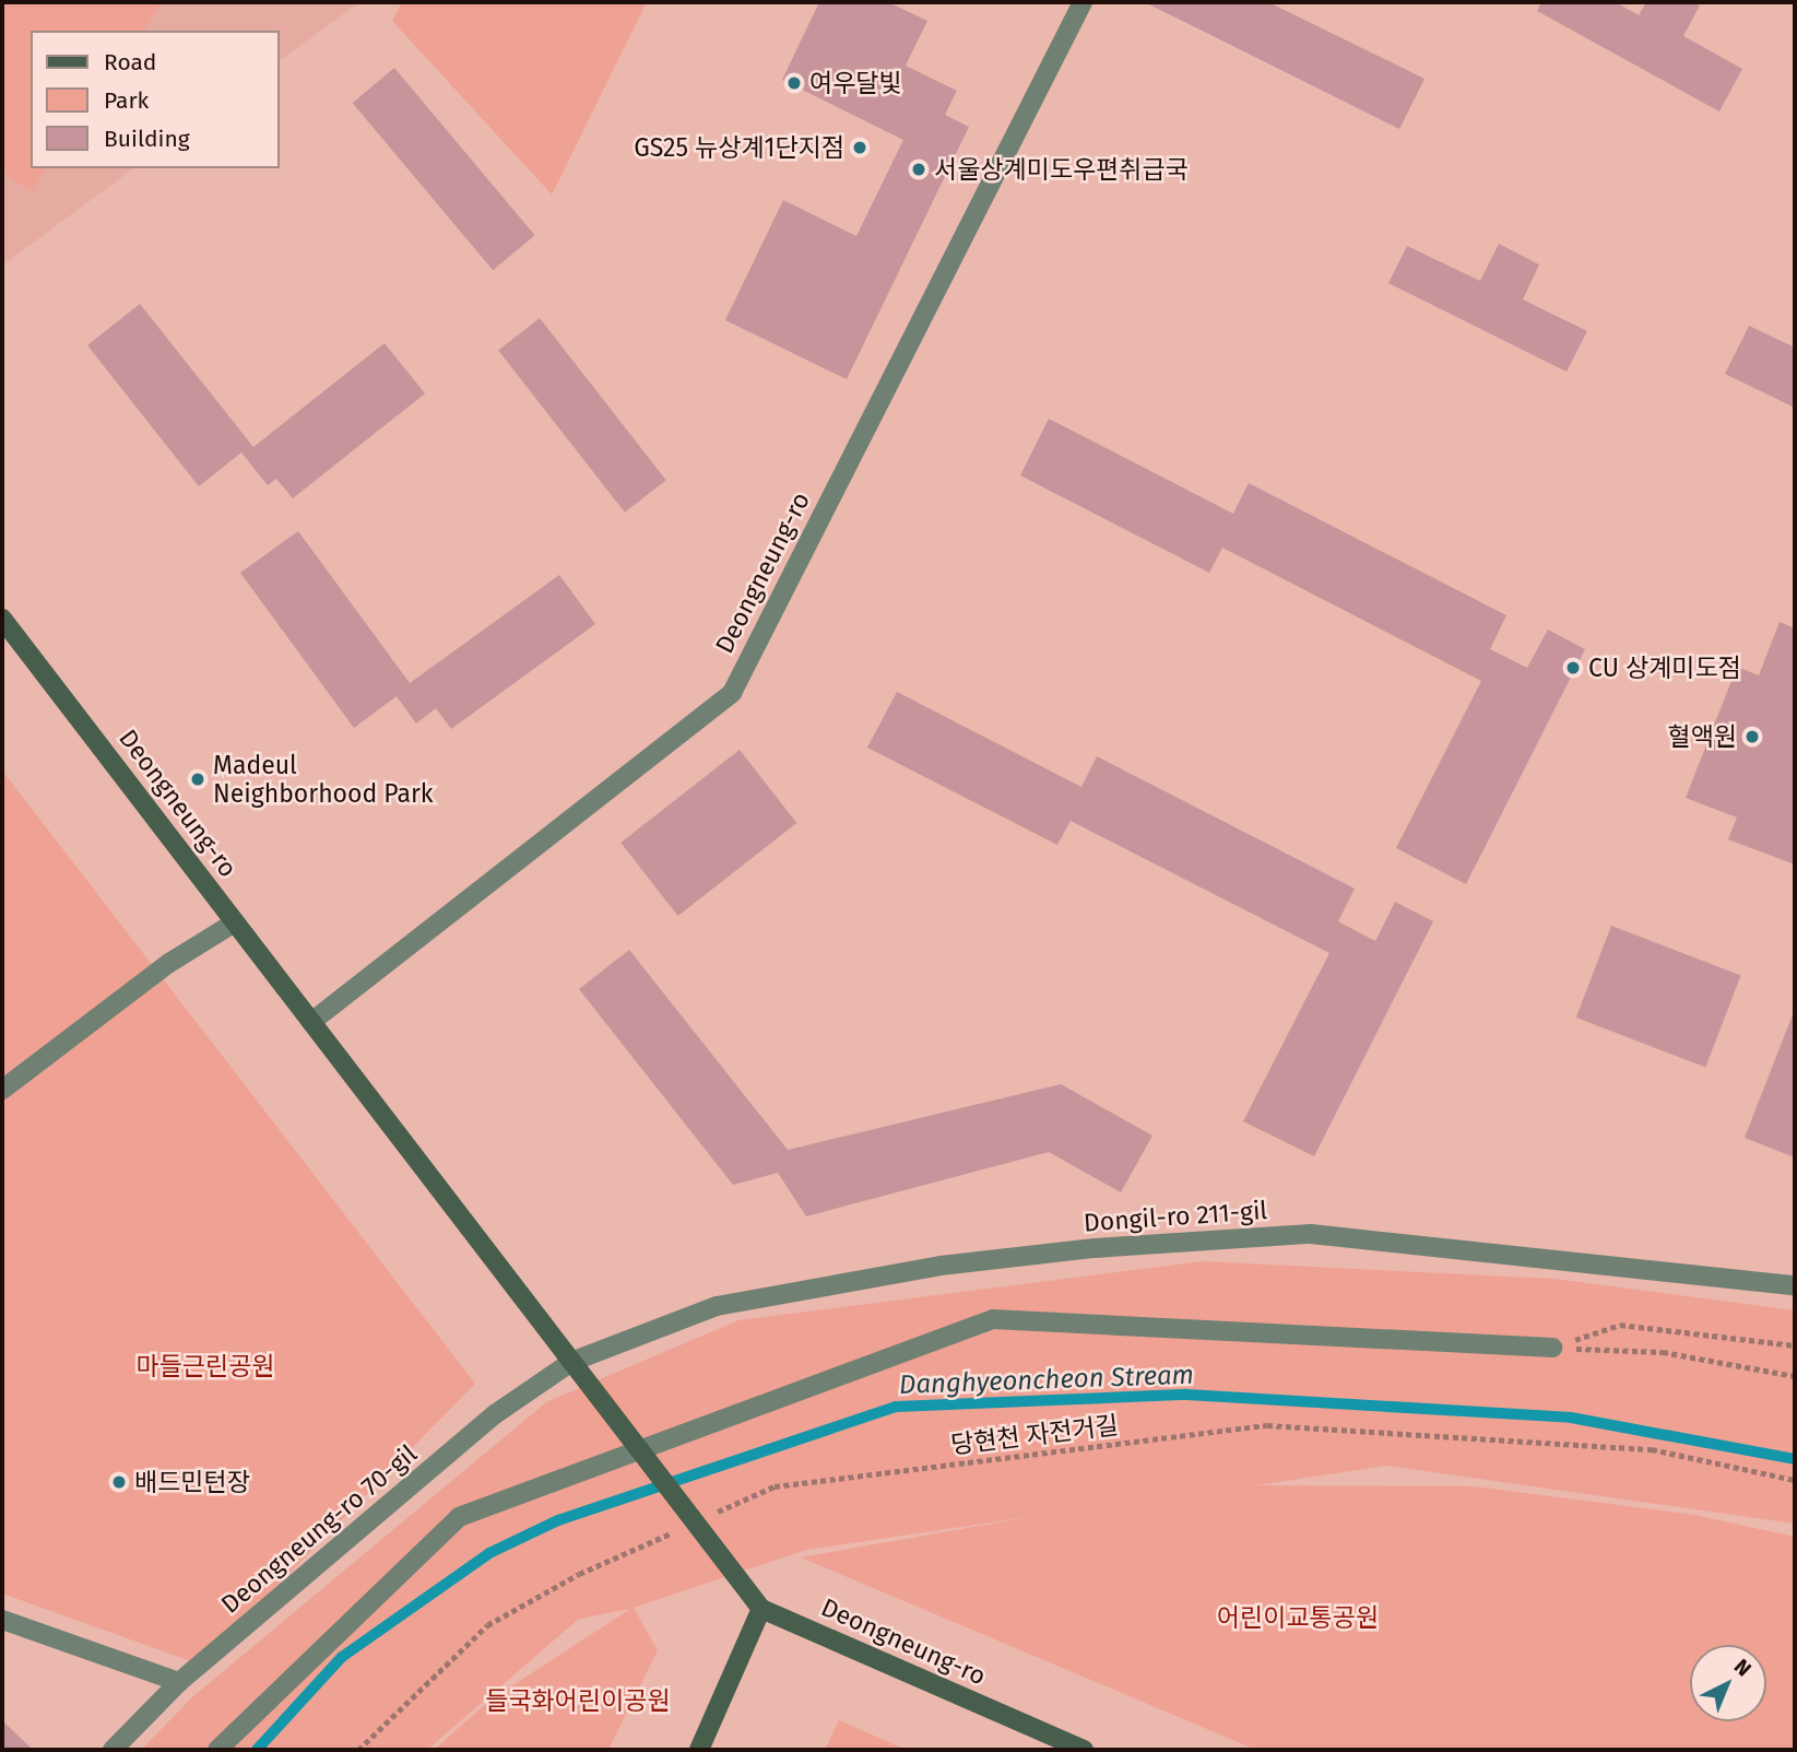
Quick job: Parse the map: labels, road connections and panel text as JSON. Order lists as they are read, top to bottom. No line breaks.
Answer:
{"streets":{"main road":["Deongneung-ro"],"street":["Dongil-ro 211-gil","Deongneung-ro 70-gil"],"path":["당현천 자전거길"]},"crossings":[["Deongneung-ro","Dongil-ro 211-gil"],["Deongneung-ro","Deongneung-ro 70-gil"],["Dongil-ro 211-gil","Deongneung-ro 70-gil"]],"water":["Danghyeoncheon Stream"],"parks":["마들근린공원","어린이교통공원","들국화어린이공원"],"places":["여우달빛","GS25 뉴상계1단지점","서울상계미도우편취급국","CU 상계미도점","혈액원","Madeul Neighborhood Park","배드민턴장"],"legend":["Road","Park","Building"],"north":"top right"}
